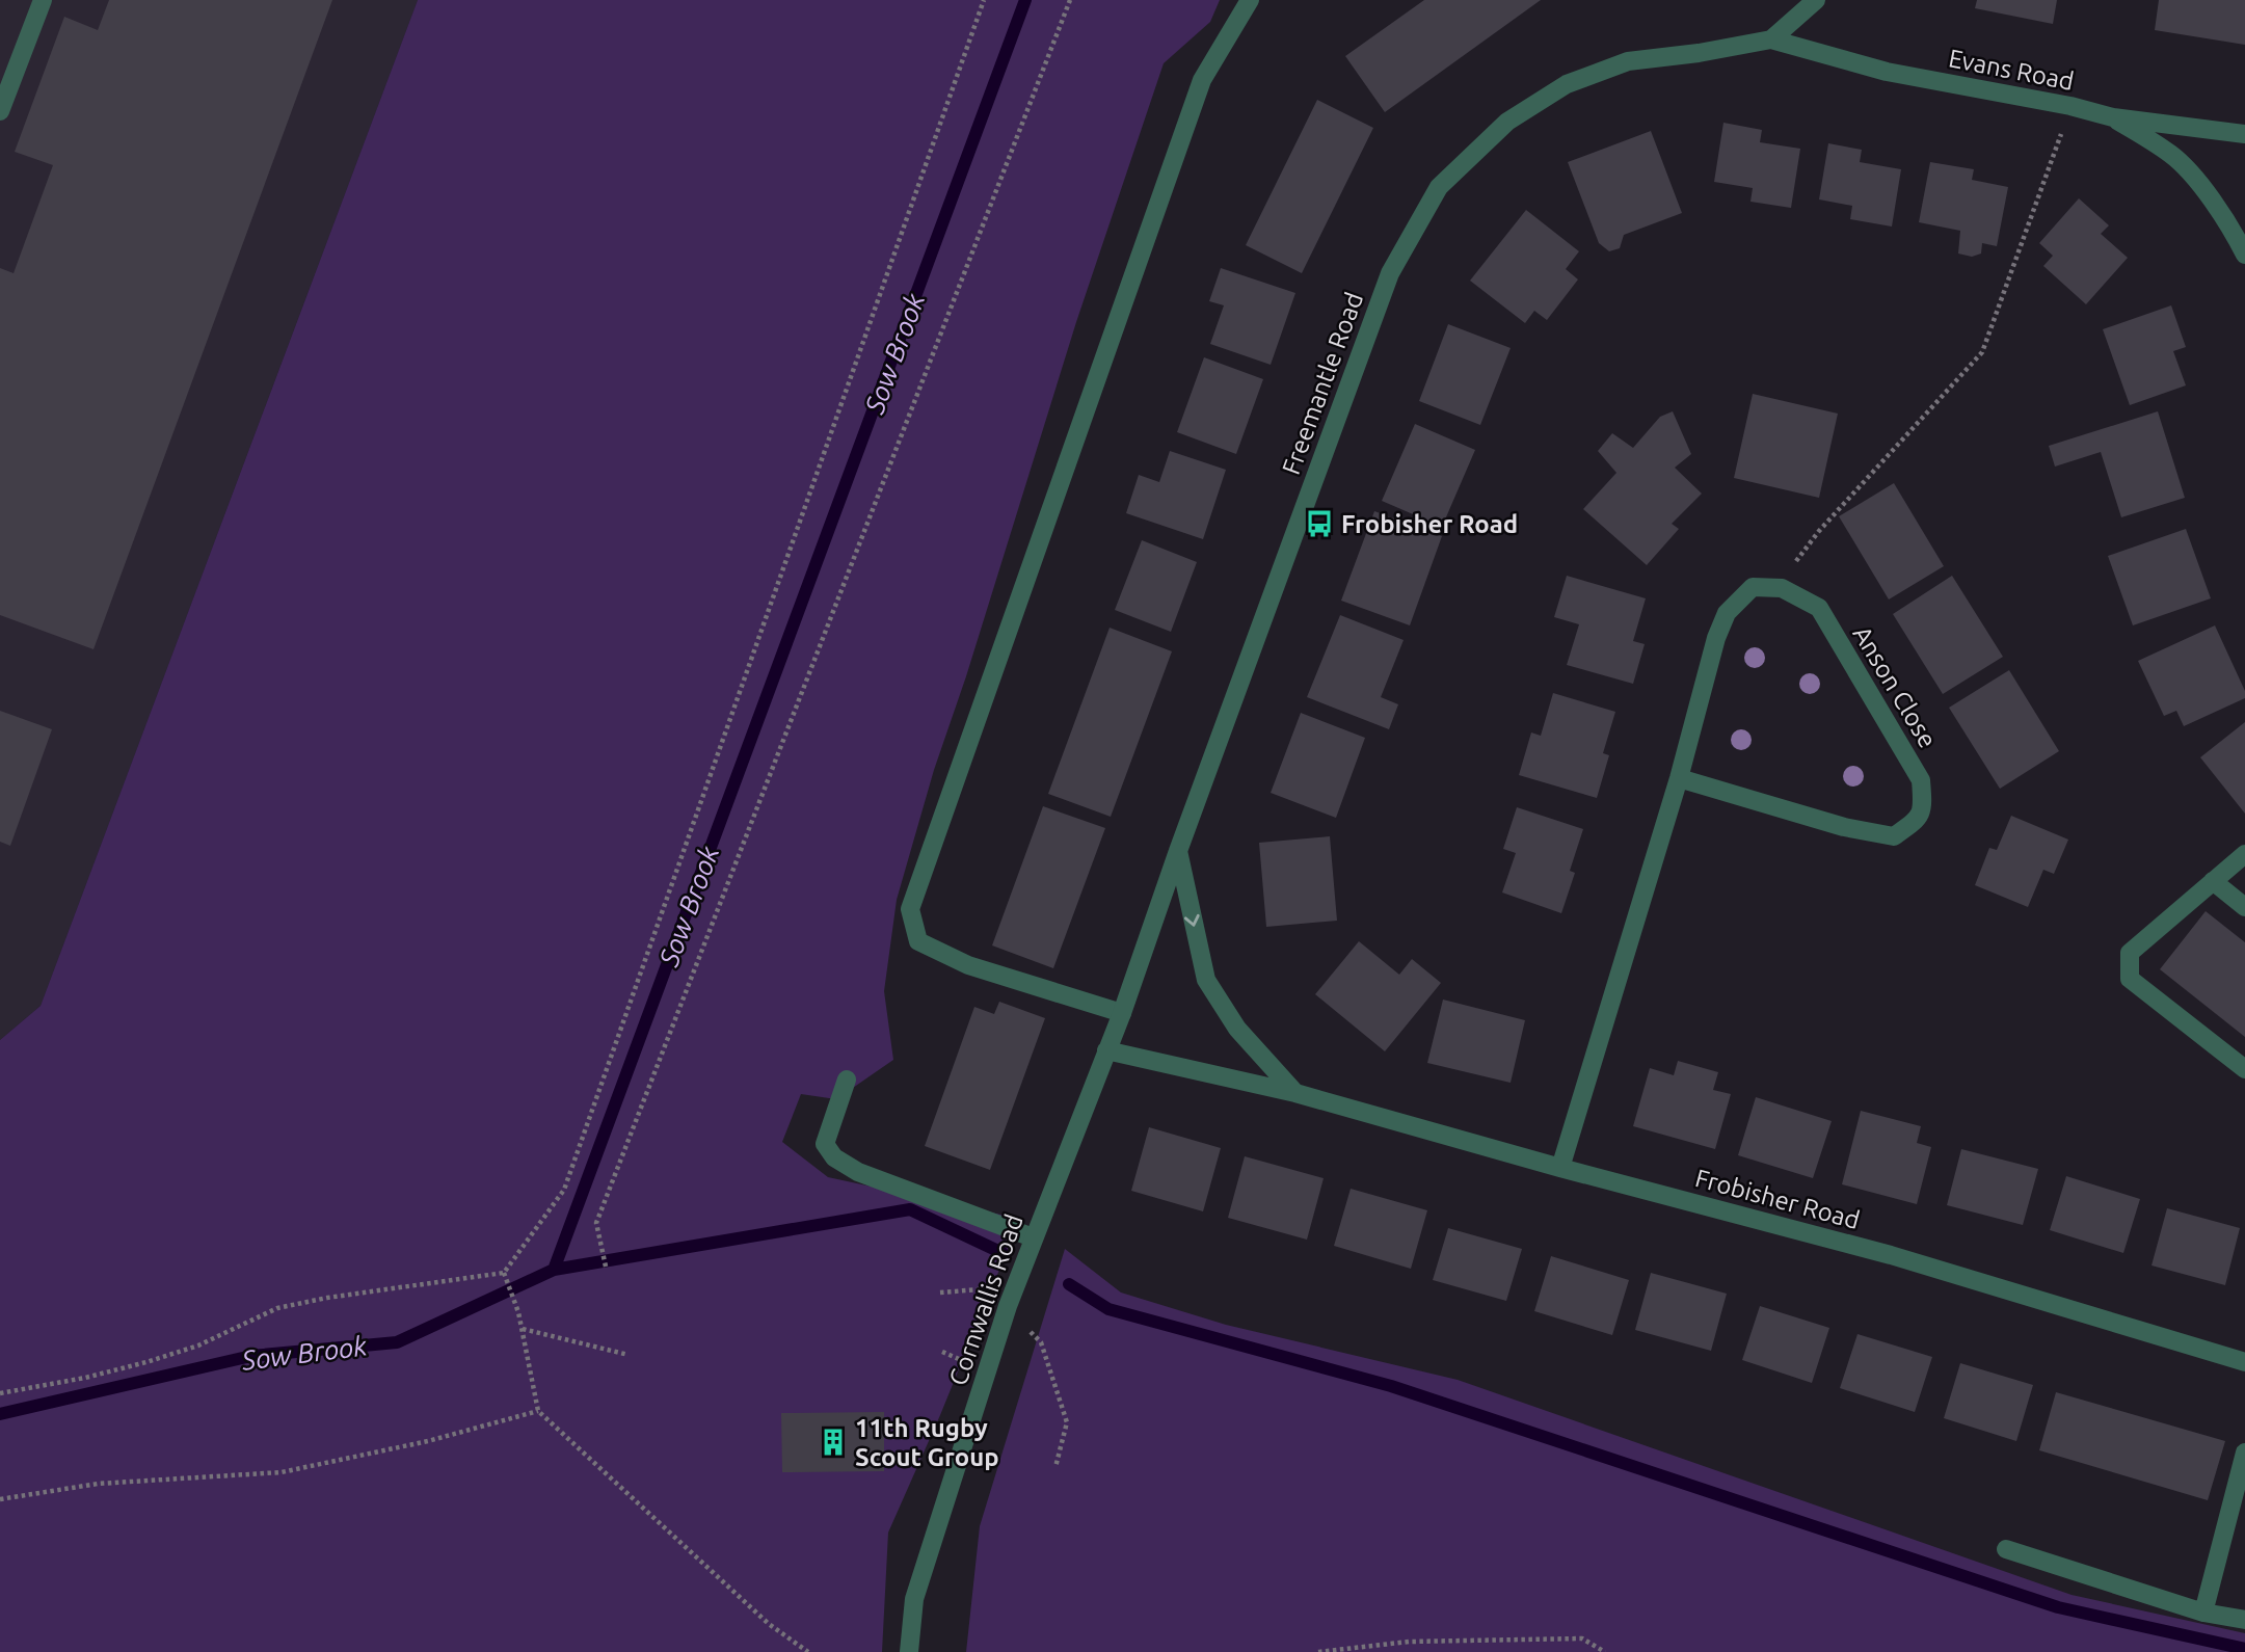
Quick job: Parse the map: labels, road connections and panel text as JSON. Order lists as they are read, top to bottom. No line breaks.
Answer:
{"streets":{"street":["Evans Road","Freemantle Road","Anson Close","Frobisher Road","Cornwallis Road"]},"crossings":[["Evans Road","Freemantle Road"],["Freemantle Road","Cornwallis Road"],["Frobisher Road","Cornwallis Road"]],"water":["Sow Brook"],"places":{"bus stop":["Frobisher Road"],"building":["11th Rugby Scout Group"]}}
